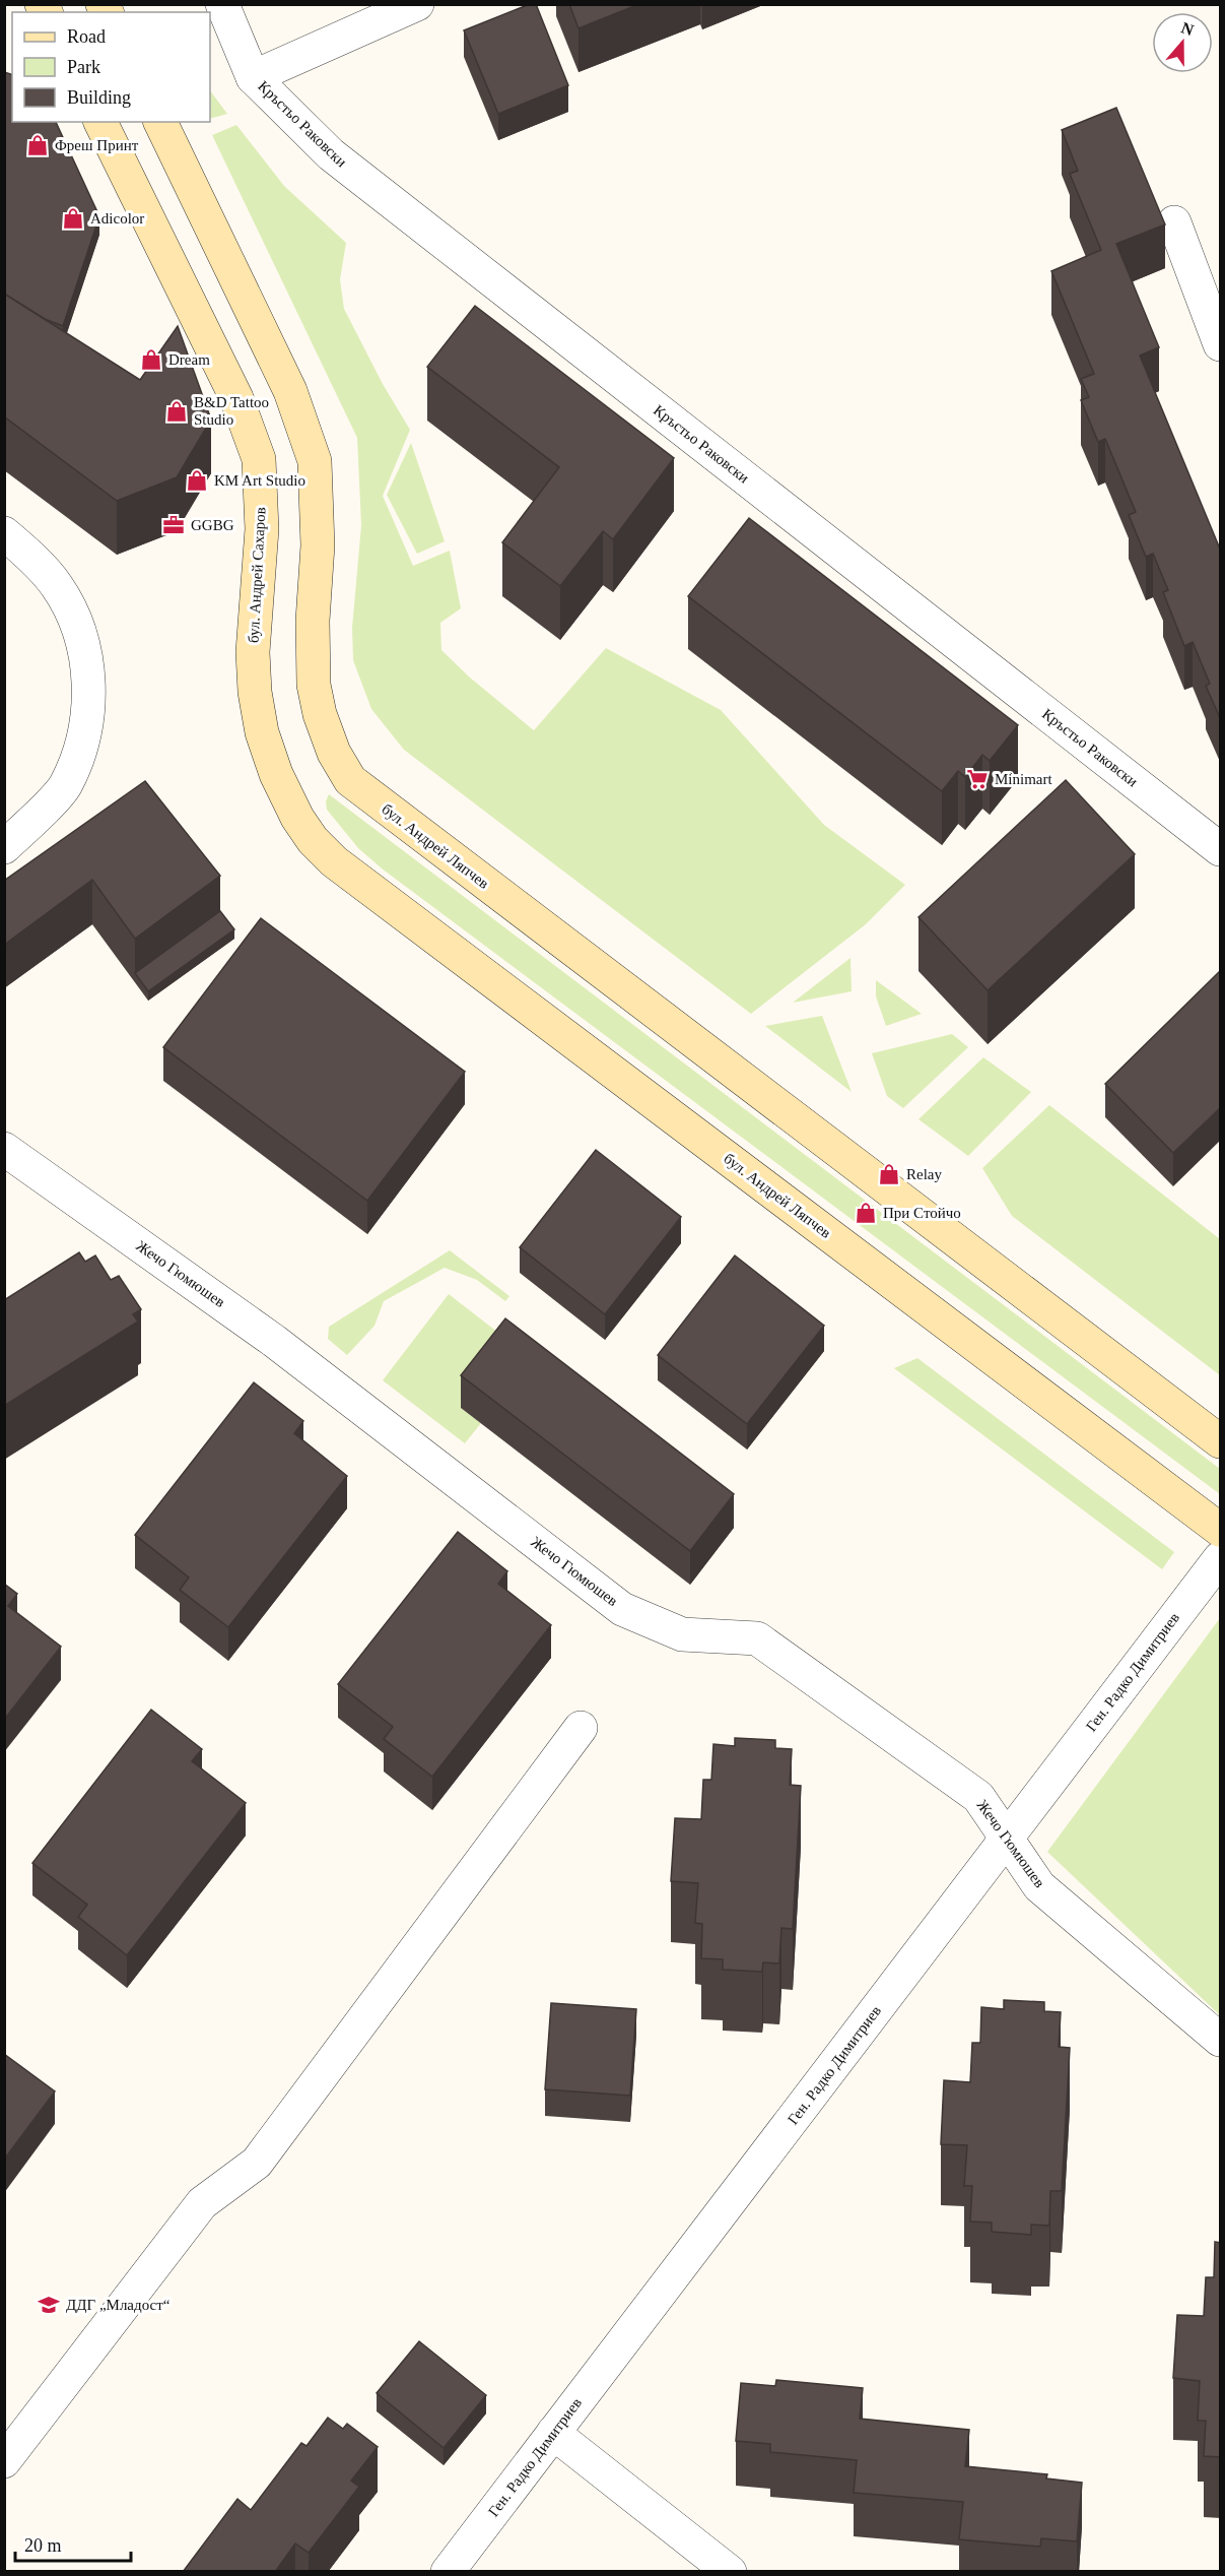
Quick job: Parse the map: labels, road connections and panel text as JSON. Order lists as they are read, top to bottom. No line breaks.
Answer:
{"streets":{"main road":["бул. Андрей Сахаров","бул. Андрей Ляпчев"],"street":["Кръстьо Раковски","Жечо Гюмюшев","Ген. Радко Димитриев"]},"crossings":[["бул. Андрей Сахаров","бул. Андрей Ляпчев"],["Жечо Гюмюшев","Ген. Радко Димитриев"]],"places":{"shop":["Фреш Принт","Adicolor","Dream","B&D Tattoo Studio","KM Art Studio","Relay","При Стойчо"],"office":["GGBG"],"supermarket":["Minimart"],"school or university":["ДДГ „Младост“"]},"legend":["Road","Park","Building"],"scale_bar":"20 m","north":"top"}
